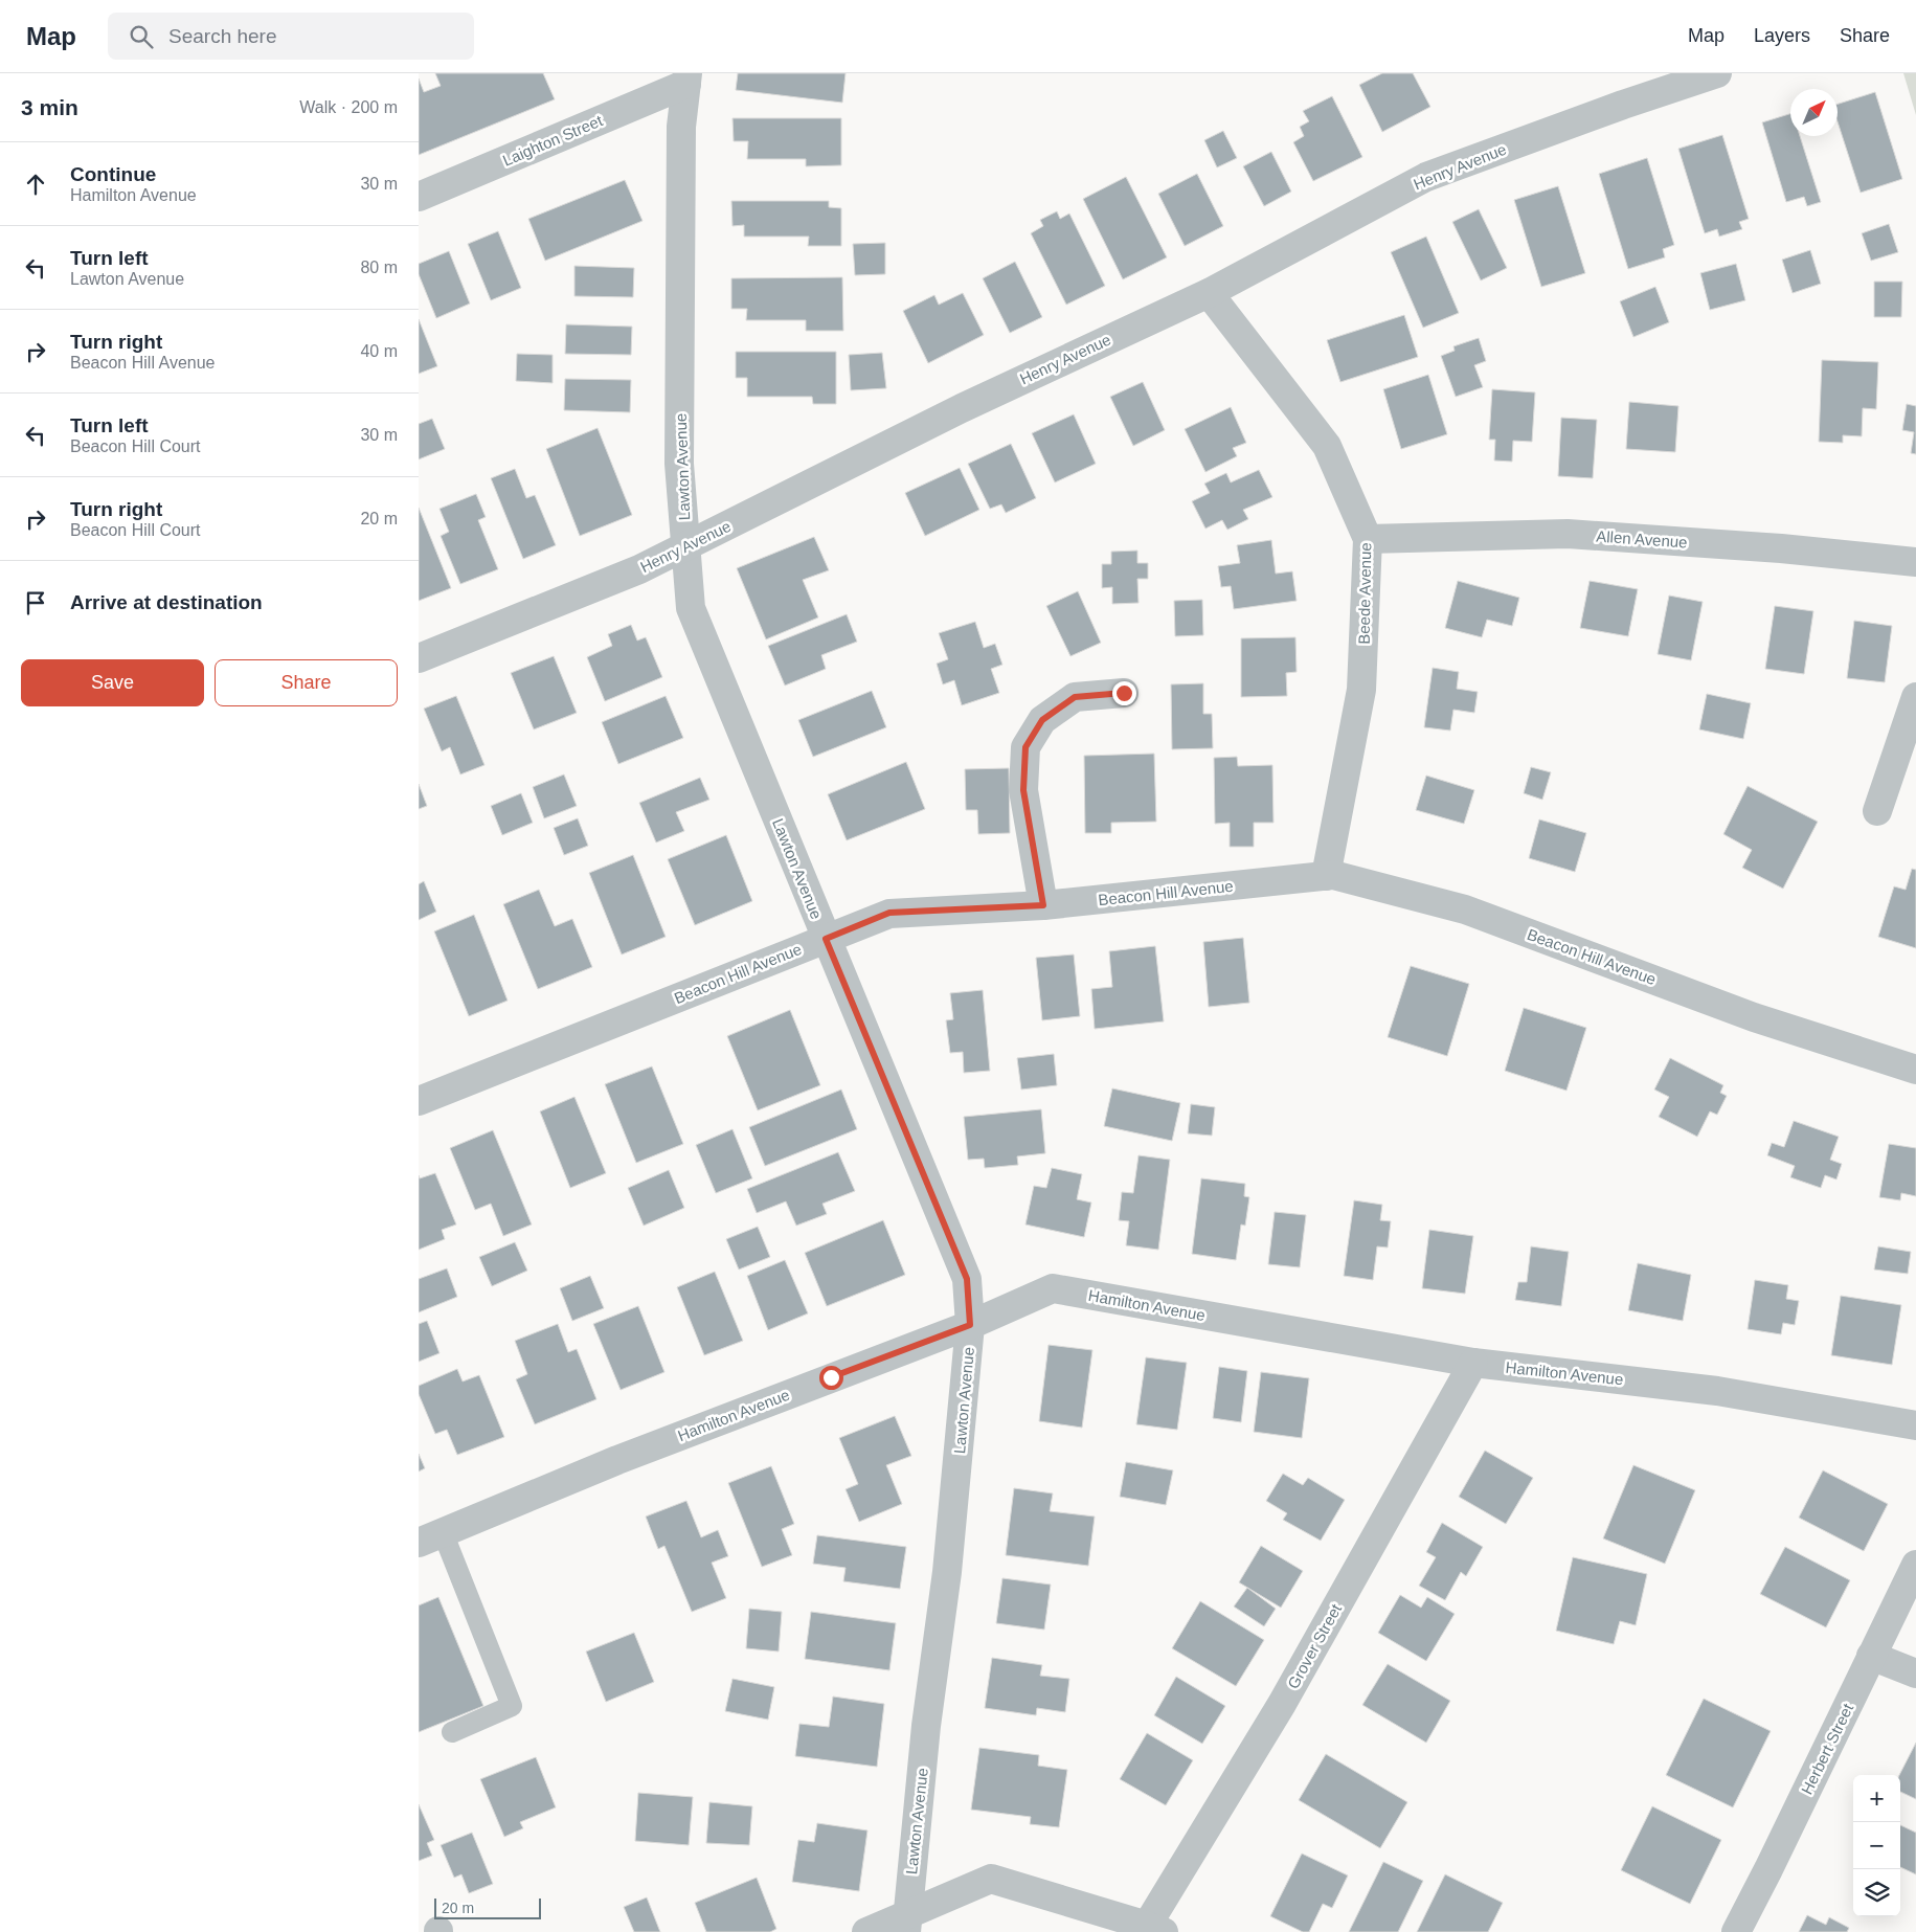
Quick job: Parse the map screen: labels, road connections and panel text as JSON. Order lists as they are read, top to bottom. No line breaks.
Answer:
{"streets":{"street":["Laighton Street","Henry Avenue","Lawton Avenue","Allen Avenue","Beede Avenue","Beacon Hill Avenue","Hamilton Avenue","Grover Street","Herbert Street"]},"crossings":[["Laighton Street","Lawton Avenue"],["Henry Avenue","Lawton Avenue"],["Henry Avenue","Beede Avenue"],["Lawton Avenue","Beacon Hill Avenue"],["Lawton Avenue","Hamilton Avenue"],["Allen Avenue","Beede Avenue"],["Beede Avenue","Beacon Hill Avenue"],["Hamilton Avenue","Grover Street"]],"scale_bar":"20 m","north":"top right","page":{"header":"Map","search":"Search here","nav":["Map","Layers","Share"],"heading":["3 min","Walk · 200 m"],"list":[["Continue","Hamilton Avenue","30 m"],["Turn left","Lawton Avenue","80 m"],["Turn right","Beacon Hill Avenue","40 m"],["Turn left","Beacon Hill Court","30 m"],["Turn right","Beacon Hill Court","20 m"],"Arrive at destination"],"buttons":["Save","Share"],"map_buttons":["+","−"],"scale":"20 m"}}
